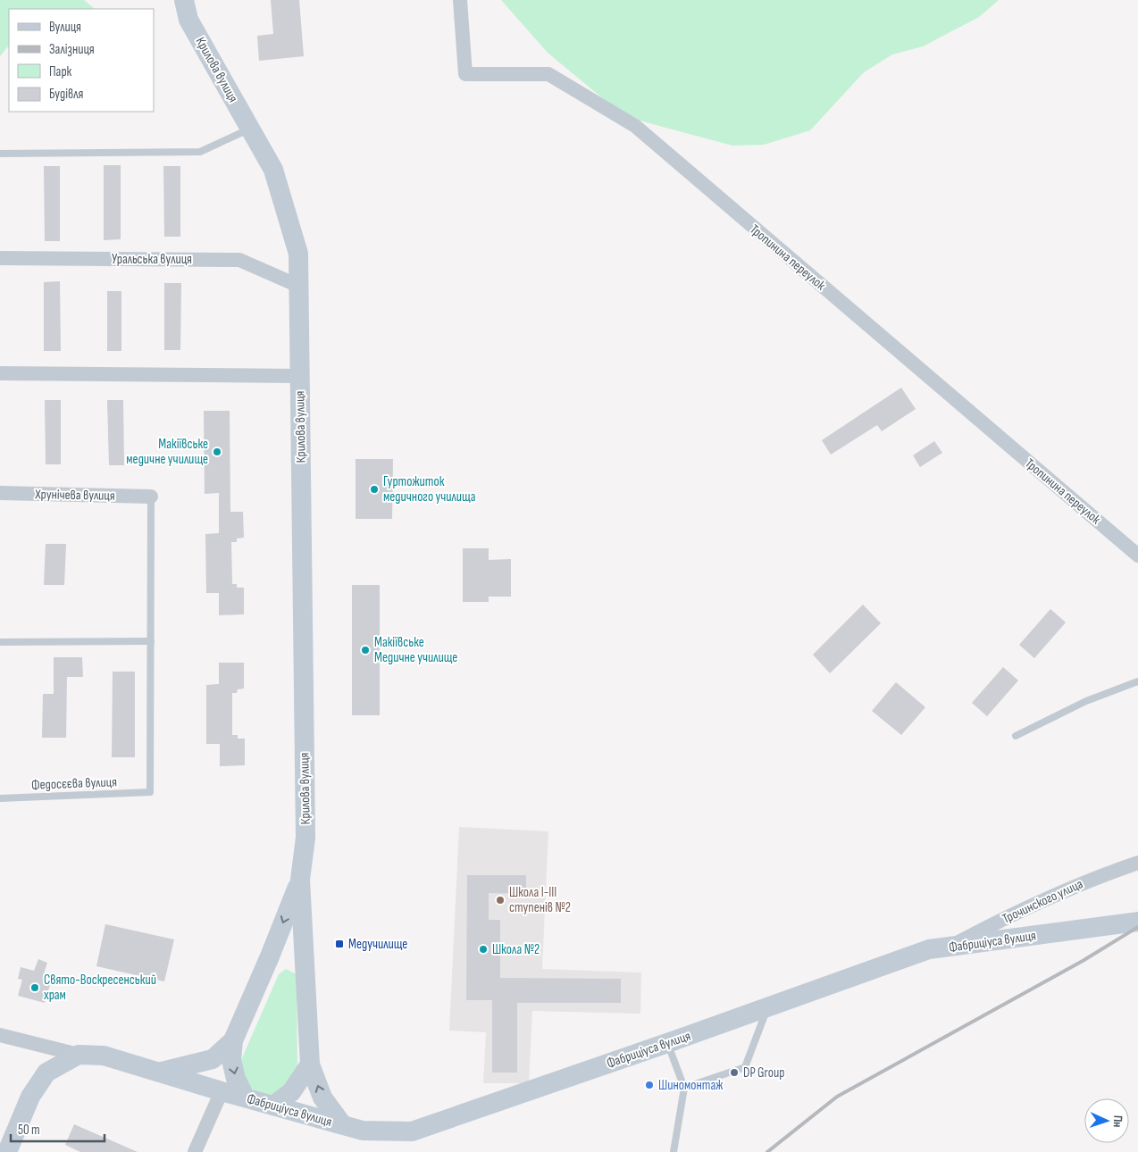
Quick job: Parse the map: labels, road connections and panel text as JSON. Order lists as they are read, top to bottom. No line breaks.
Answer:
{"streets":{"main road":["Крилова вулиця","Фабриціуса вулиця"],"street":["Тропинина переулок","Уральська вулиця","Хрунічева вулиця","Трочинского улица"],"lane":["Федосєєва вулиця"]},"crossings":[["Крилова вулиця","Уральська вулиця"],["Трочинского улица","Фабриціуса вулиця"]],"places":{"other":["Макіївське медичне училище","Гуртожиток медичного училища","Макіївське Медичне училище","Школа I-III ступенів №2","Школа №2","Свято-Воскресенський храм","DP Group","Шиномонтаж"],"transit":["Медучилище"]},"legend":["Вулиця","Залізниця","Парк","Будівля"],"scale_bar":"50 m","north":"right"}
